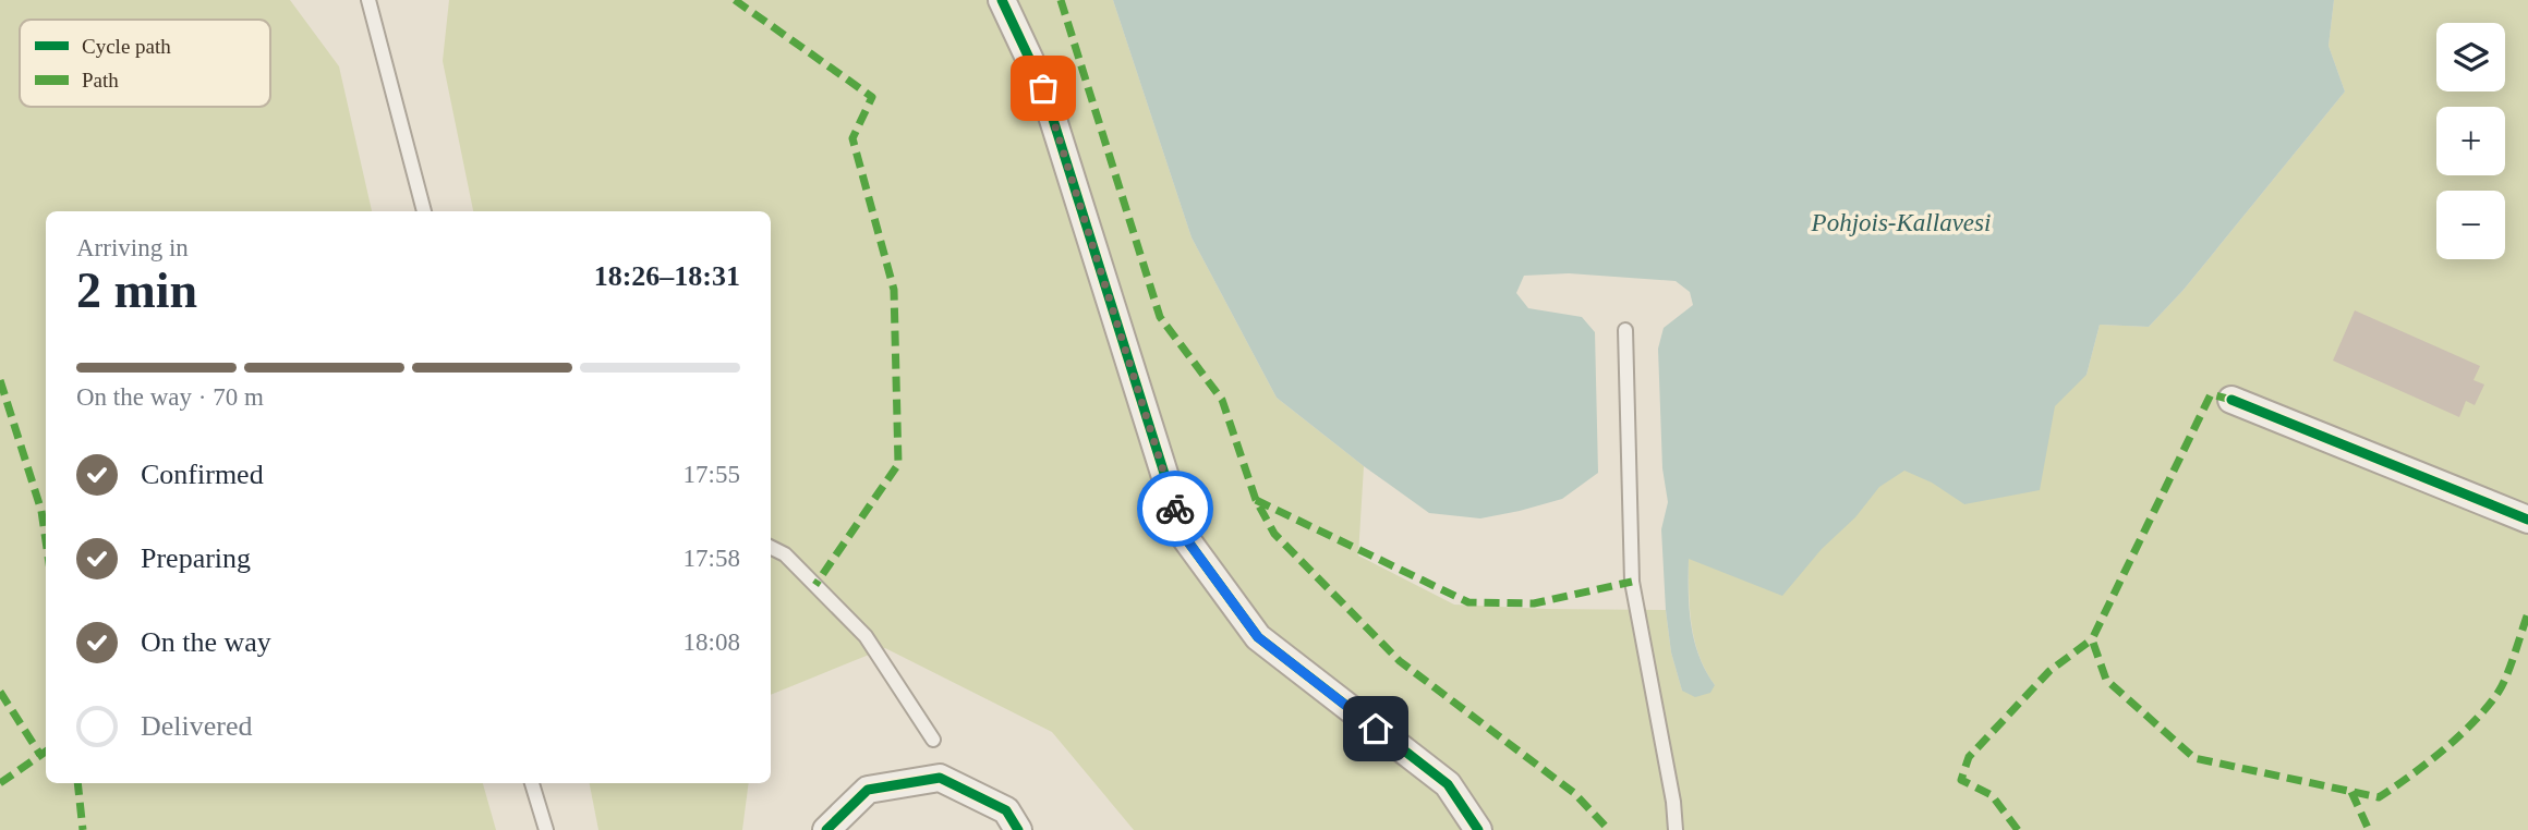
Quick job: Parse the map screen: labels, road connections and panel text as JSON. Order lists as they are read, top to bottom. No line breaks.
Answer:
{"water":["Pohjois-Kallavesi"],"legend":["Cycle path","Path"],"page":{"map_buttons":["+","−"],"heading":["2 min","Arriving in","18:26–18:31"],"bar":"On the way · 70 m","list":[["Confirmed","17:55"],["Preparing","17:58"],["On the way","18:08"],"Delivered"]}}
